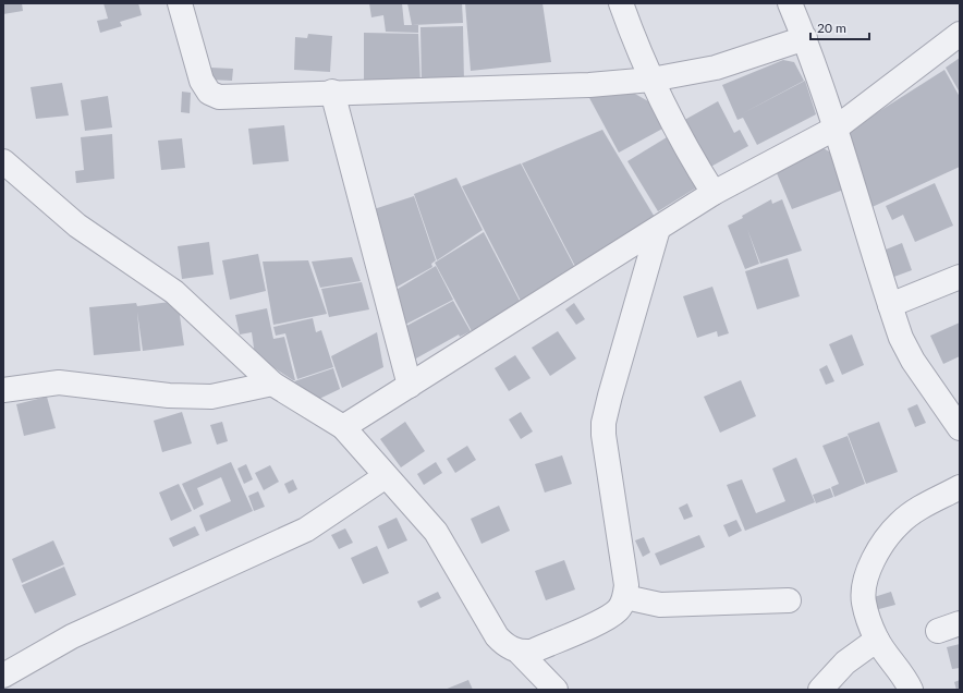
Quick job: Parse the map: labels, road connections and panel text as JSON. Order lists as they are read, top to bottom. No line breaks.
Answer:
{"scale_bar":"20 m"}
